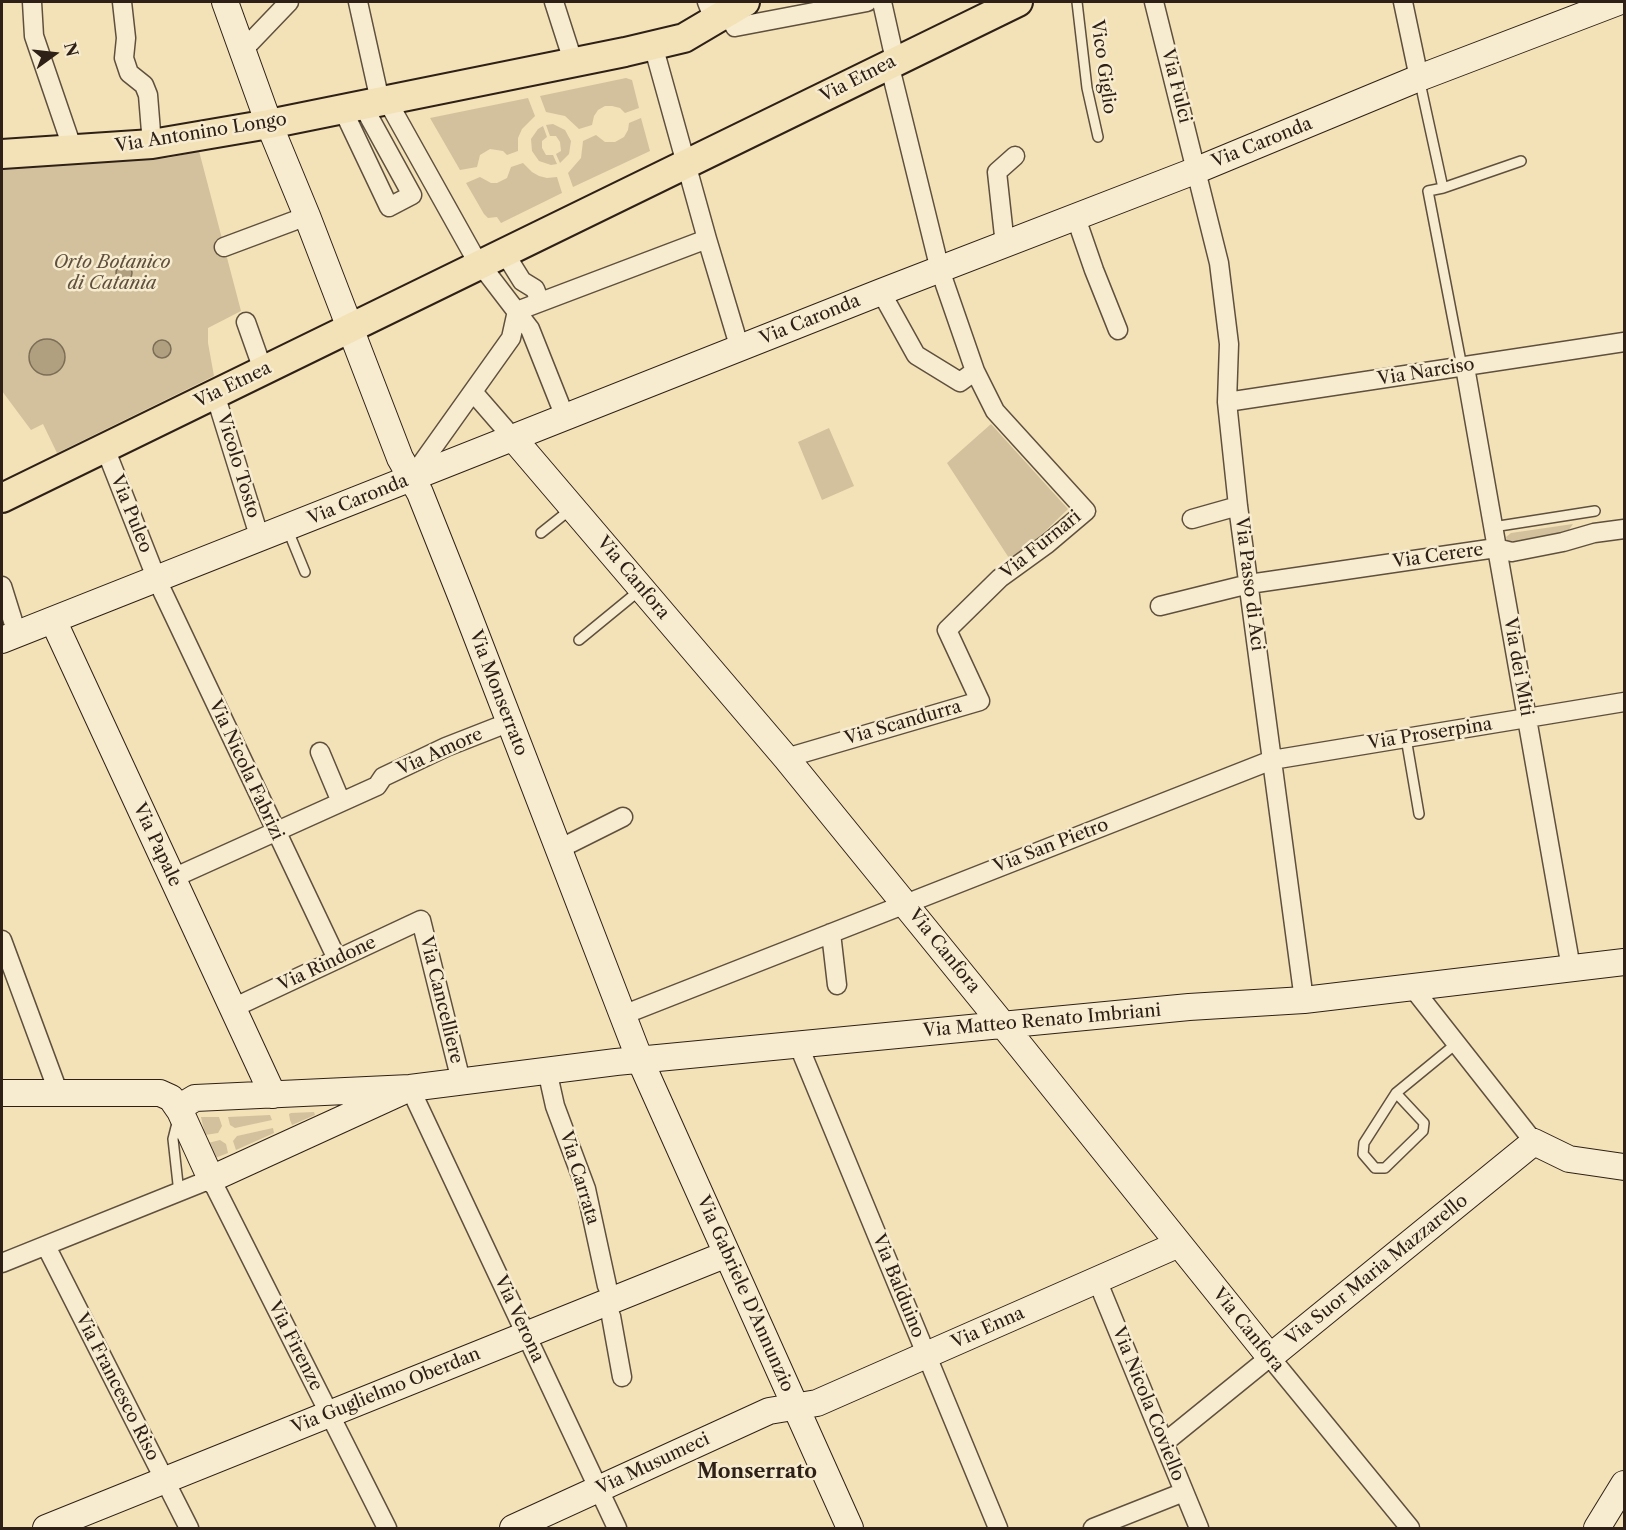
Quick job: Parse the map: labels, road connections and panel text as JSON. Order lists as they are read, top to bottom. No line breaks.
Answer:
{"streets":{"main road":["Via Etnea","Via Antonino Longo","Via Caronda","Via Canfora","Via Monserrato","Via Papale","Via Matteo Renato Imbriani","Via Suor Maria Mazzarello","Via Gabriele D'Annunzio","Via Enna","Via Guglielmo Oberdan","Via Musumeci"],"street":["Via Fulci","Via Narciso","Vicolo Tosto","Via Puleo","Via Furnari","Via Cerere","Via Passo di Aci","Via dei Miti","Via Scandurra","Via Proserpina","Via Amore","Via Nicola Fabrizi","Via San Pietro","Via Rindone","Via Cancelliere","Via Carrata","Via Balduino","Via Verona","Via Firenze","Via Francesco Riso","Via Nicola Coviello"],"lane":["Vico Giglio"]},"crossings":[["Via Etnea","Vicolo Tosto"],["Via Etnea","Via Puleo"],["Via Etnea","Via Furnari"],["Via Etnea","Via Monserrato"],["Via Fulci","Via Caronda"],["Via Fulci","Via Passo di Aci"],["Via Antonino Longo","Via Monserrato"],["Via Caronda","Vicolo Tosto"],["Via Caronda","Via Puleo"],["Via Caronda","Via Furnari"],["Via Caronda","Via Canfora"],["Via Caronda","Via Passo di Aci"],["Via Caronda","Via Monserrato"],["Via Caronda","Via Nicola Fabrizi"],["Via Caronda","Via Papale"],["Via Narciso","Via Passo di Aci"],["Via Narciso","Via dei Miti"],["Via Puleo","Via Nicola Fabrizi"],["Via Furnari","Via Scandurra"],["Via Cerere","Via Passo di Aci"],["Via Cerere","Via dei Miti"],["Via Canfora","Via Scandurra"],["Via Canfora","Via San Pietro"],["Via Canfora","Via Matteo Renato Imbriani"],["Via Canfora","Via Suor Maria Mazzarello"],["Via Canfora","Via Enna"],["Via Passo di Aci","Via Proserpina"],["Via Passo di Aci","Via San Pietro"],["Via Passo di Aci","Via Matteo Renato Imbriani"],["Via dei Miti","Via Proserpina"],["Via dei Miti","Via Matteo Renato Imbriani"],["Via Monserrato","Via Amore"],["Via Monserrato","Via San Pietro"],["Via Monserrato","Via Matteo Renato Imbriani"],["Via Monserrato","Via Gabriele D'Annunzio"],["Via Proserpina","Via San Pietro"],["Via Amore","Via Nicola Fabrizi"],["Via Amore","Via Papale"],["Via Nicola Fabrizi","Via Rindone"],["Via Papale","Via Rindone"],["Via Rindone","Via Cancelliere"],["Via Cancelliere","Via Matteo Renato Imbriani"],["Via Matteo Renato Imbriani","Via Carrata"],["Via Matteo Renato Imbriani","Via Balduino"],["Via Matteo Renato Imbriani","Via Gabriele D'Annunzio"],["Via Matteo Renato Imbriani","Via Verona"],["Via Suor Maria Mazzarello","Via Nicola Coviello"],["Via Balduino","Via Enna"],["Via Gabriele D'Annunzio","Via Enna"],["Via Gabriele D'Annunzio","Via Guglielmo Oberdan"],["Via Gabriele D'Annunzio","Via Musumeci"],["Via Verona","Via Guglielmo Oberdan"],["Via Verona","Via Musumeci"],["Via Enna","Via Nicola Coviello"],["Via Enna","Via Musumeci"],["Via Firenze","Via Guglielmo Oberdan"],["Via Francesco Riso","Via Guglielmo Oberdan"]],"districts":["Monserrato"],"parks":["Orto Botanico di Catania"],"north":"right"}
